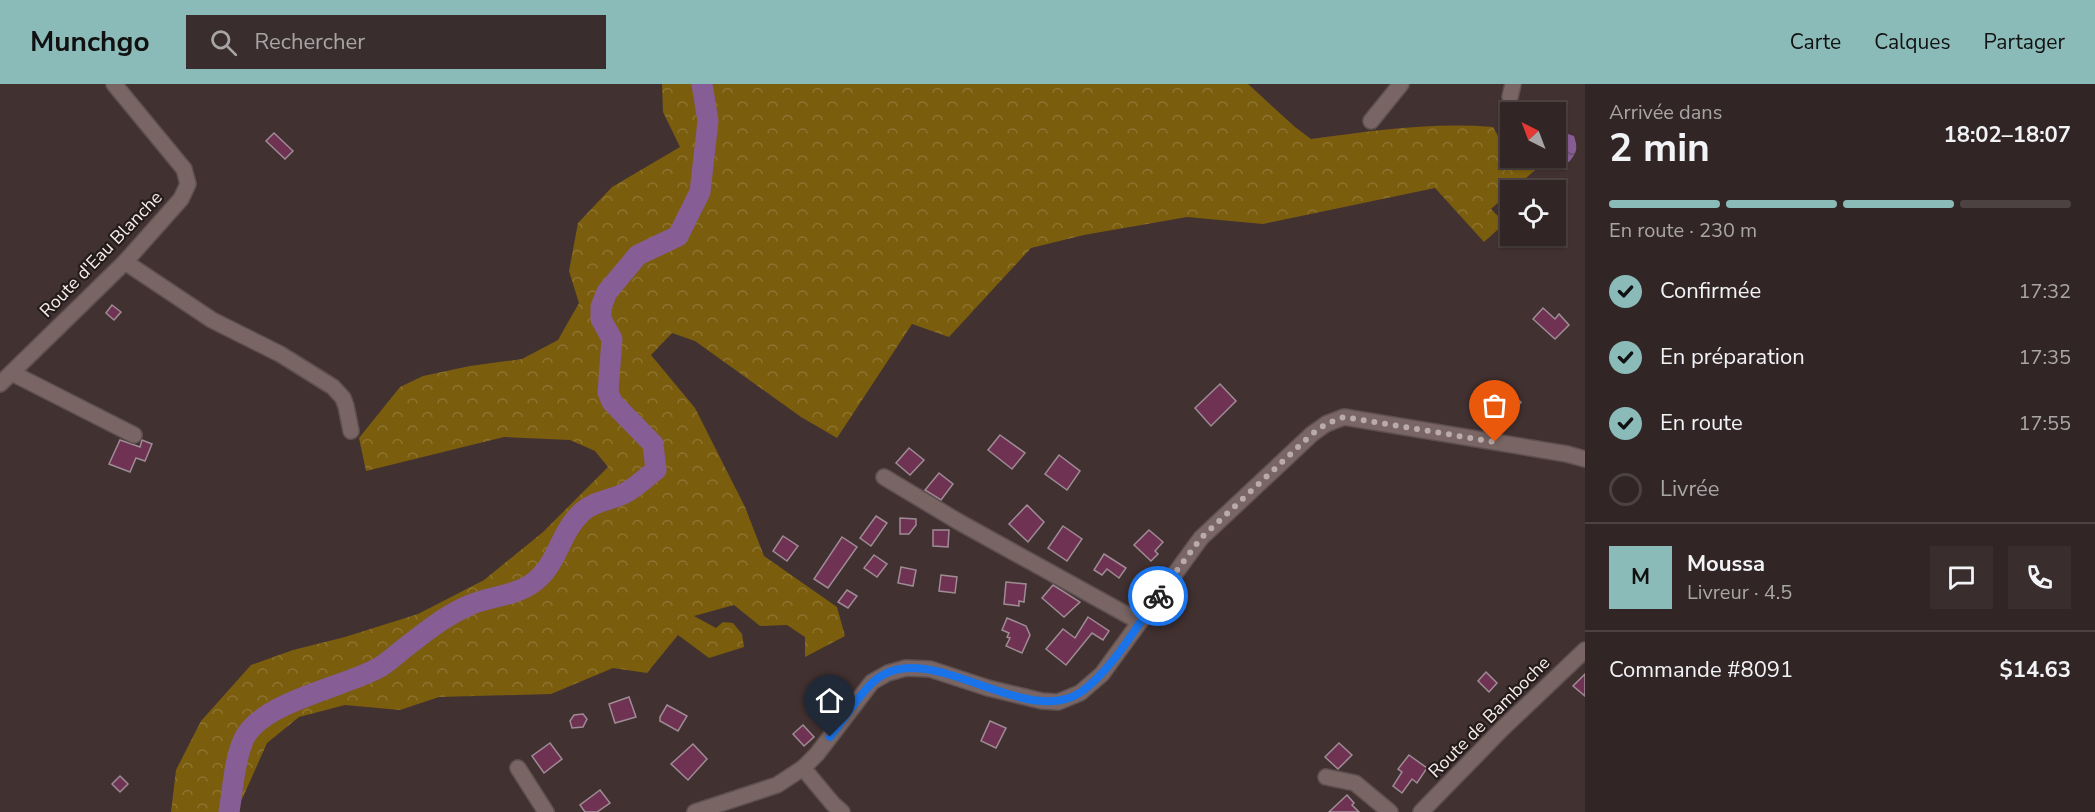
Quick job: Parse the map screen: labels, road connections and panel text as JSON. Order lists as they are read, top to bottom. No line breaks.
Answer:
{"streets":{"street":["Route d'Eau Blanche","Route de Bamboche"]},"north":"top left","page":{"header":"Munchgo","search":"Rechercher","nav":["Carte","Calques","Partager"],"heading":["2 min","Arrivée dans","18:02–18:07"],"panel":["Moussa","Livreur · 4.5","Commande #8091","$14.63"],"bar":"En route · 230 m","list":[["Confirmée","17:32"],["En préparation","17:35"],["En route","17:55"],"Livrée"],"round":"M"}}
